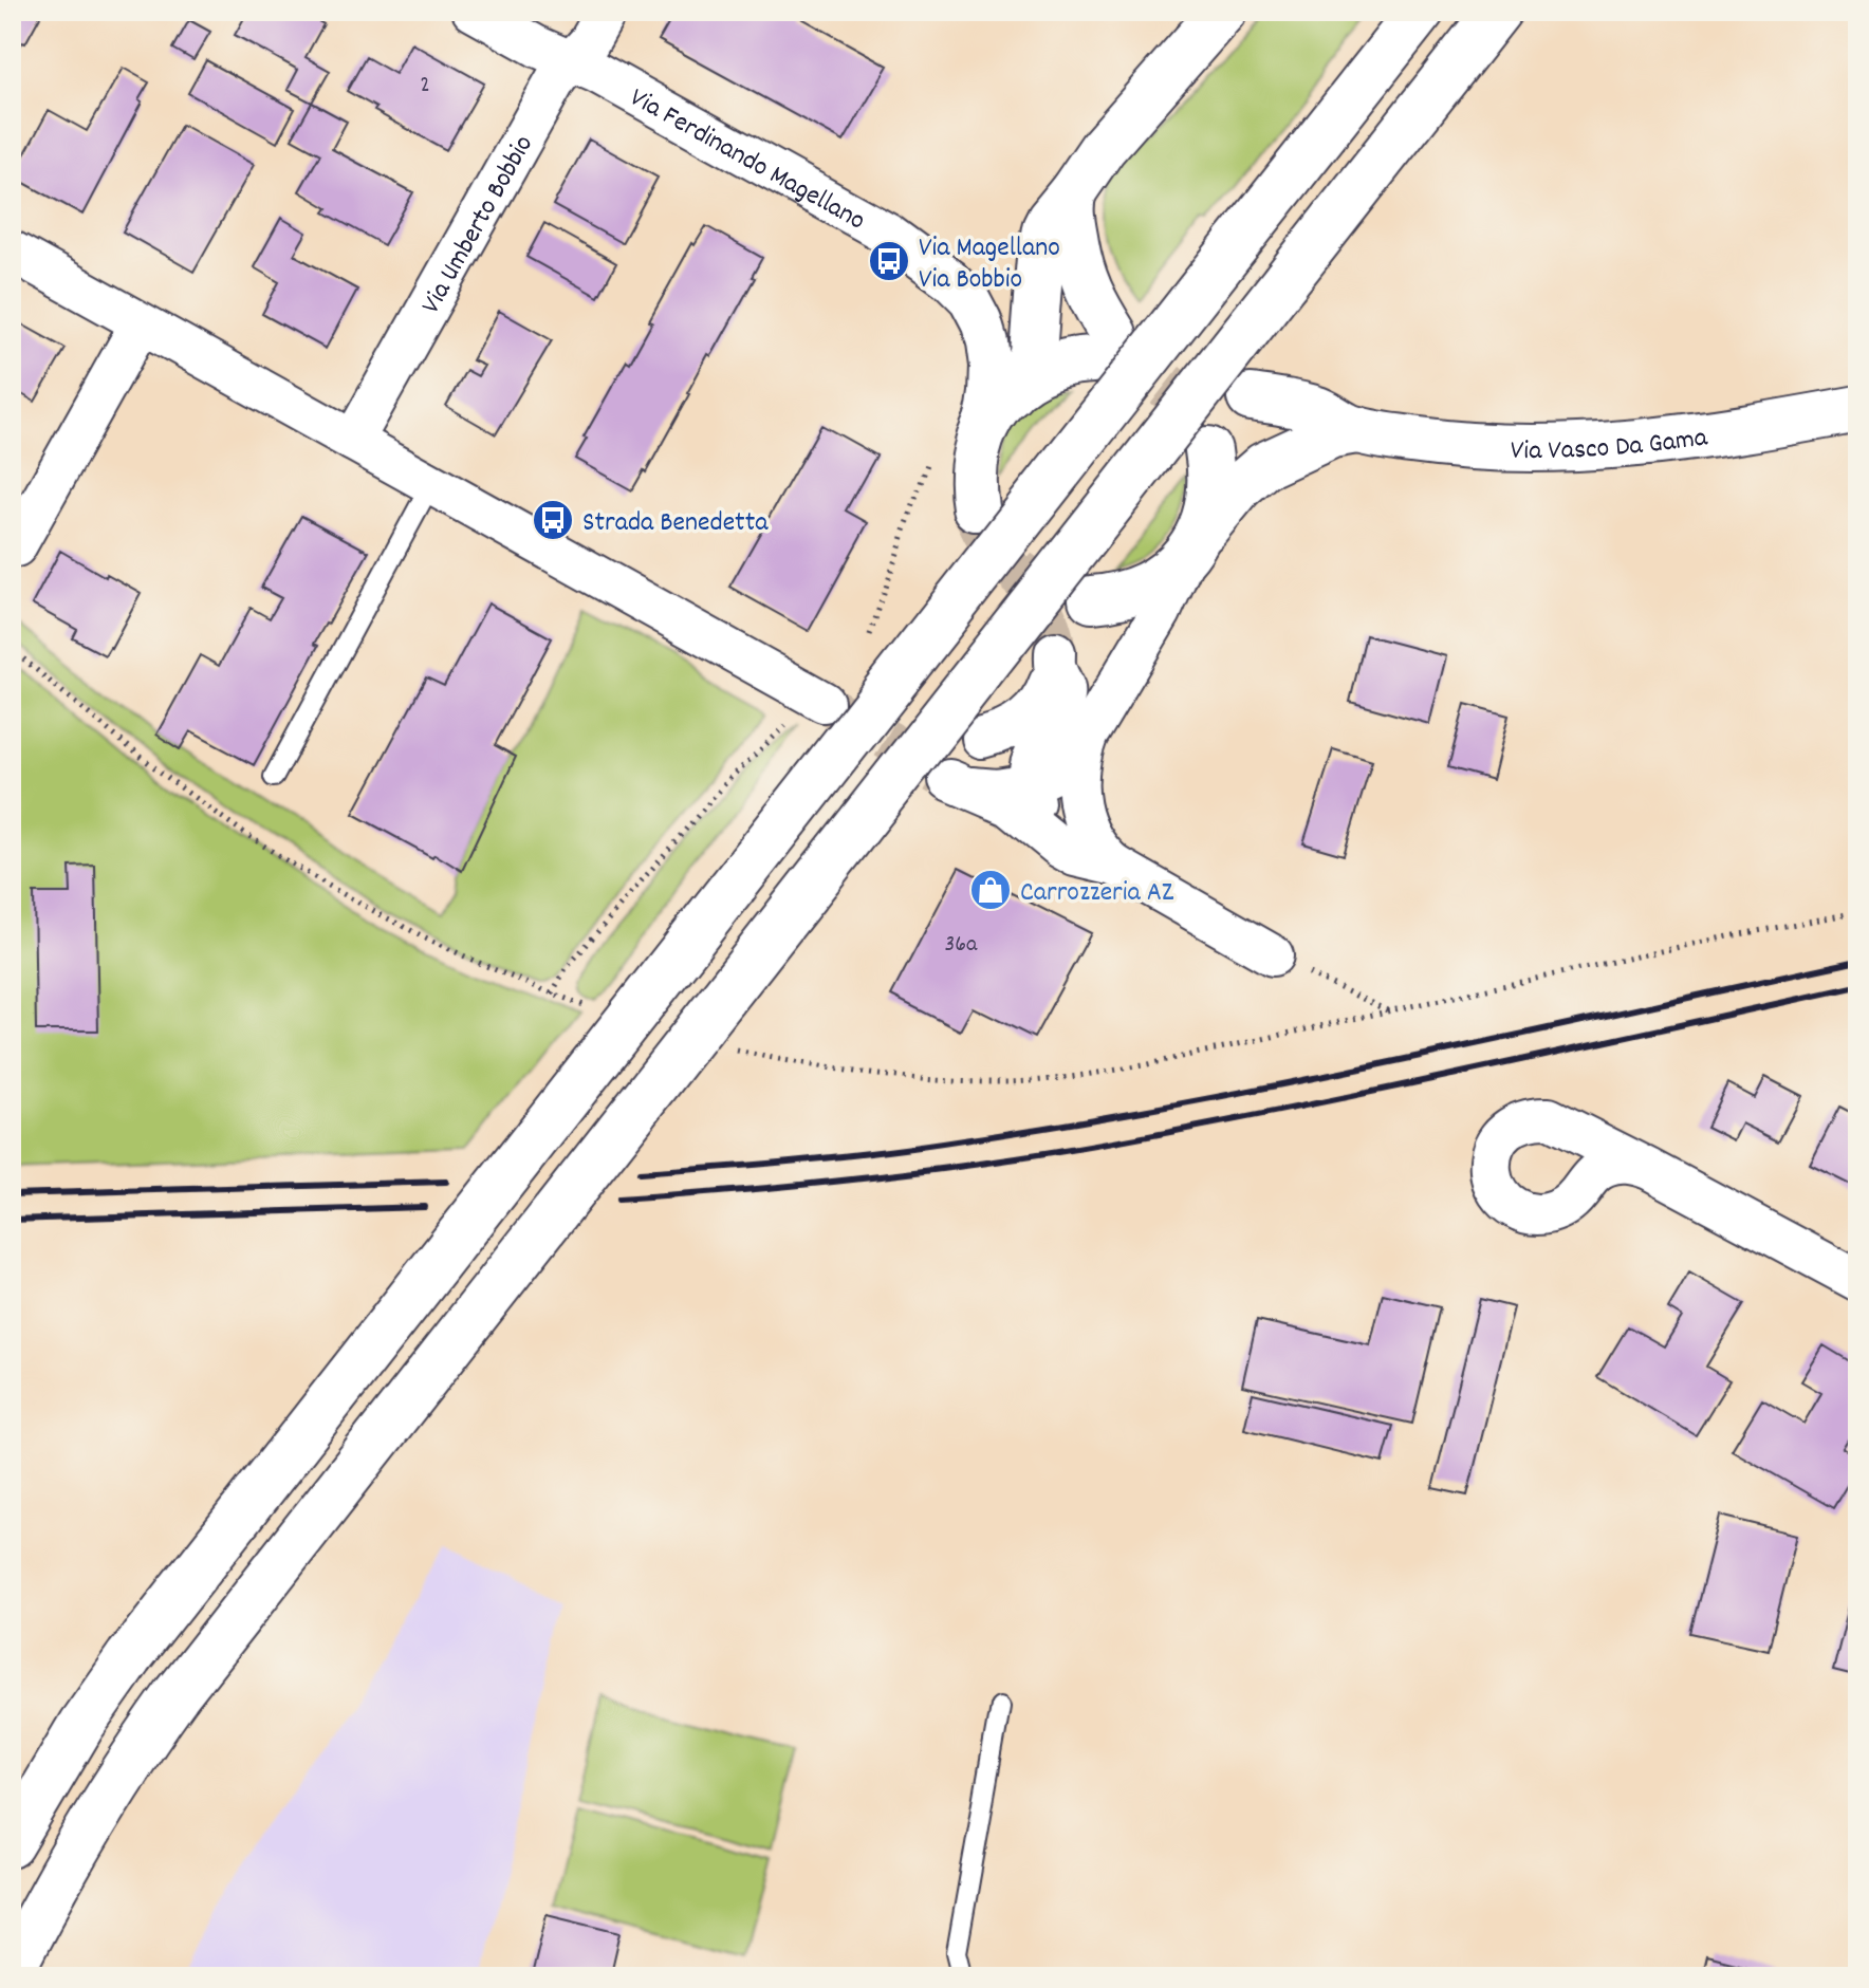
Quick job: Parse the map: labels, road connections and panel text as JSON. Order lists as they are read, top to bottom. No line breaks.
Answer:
{"streets":{"main road":["Via Ferdinando Magellano","Via Vasco Da Gama"],"street":["Via Umberto Bobbio"]},"crossings":[["Via Ferdinando Magellano","Via Umberto Bobbio"]],"places":{"bus stop":["Via Magellano Via Bobbio","Strada Benedetta"],"shop":["Carrozzeria AZ"]},"house_numbers":["2","36a"]}
